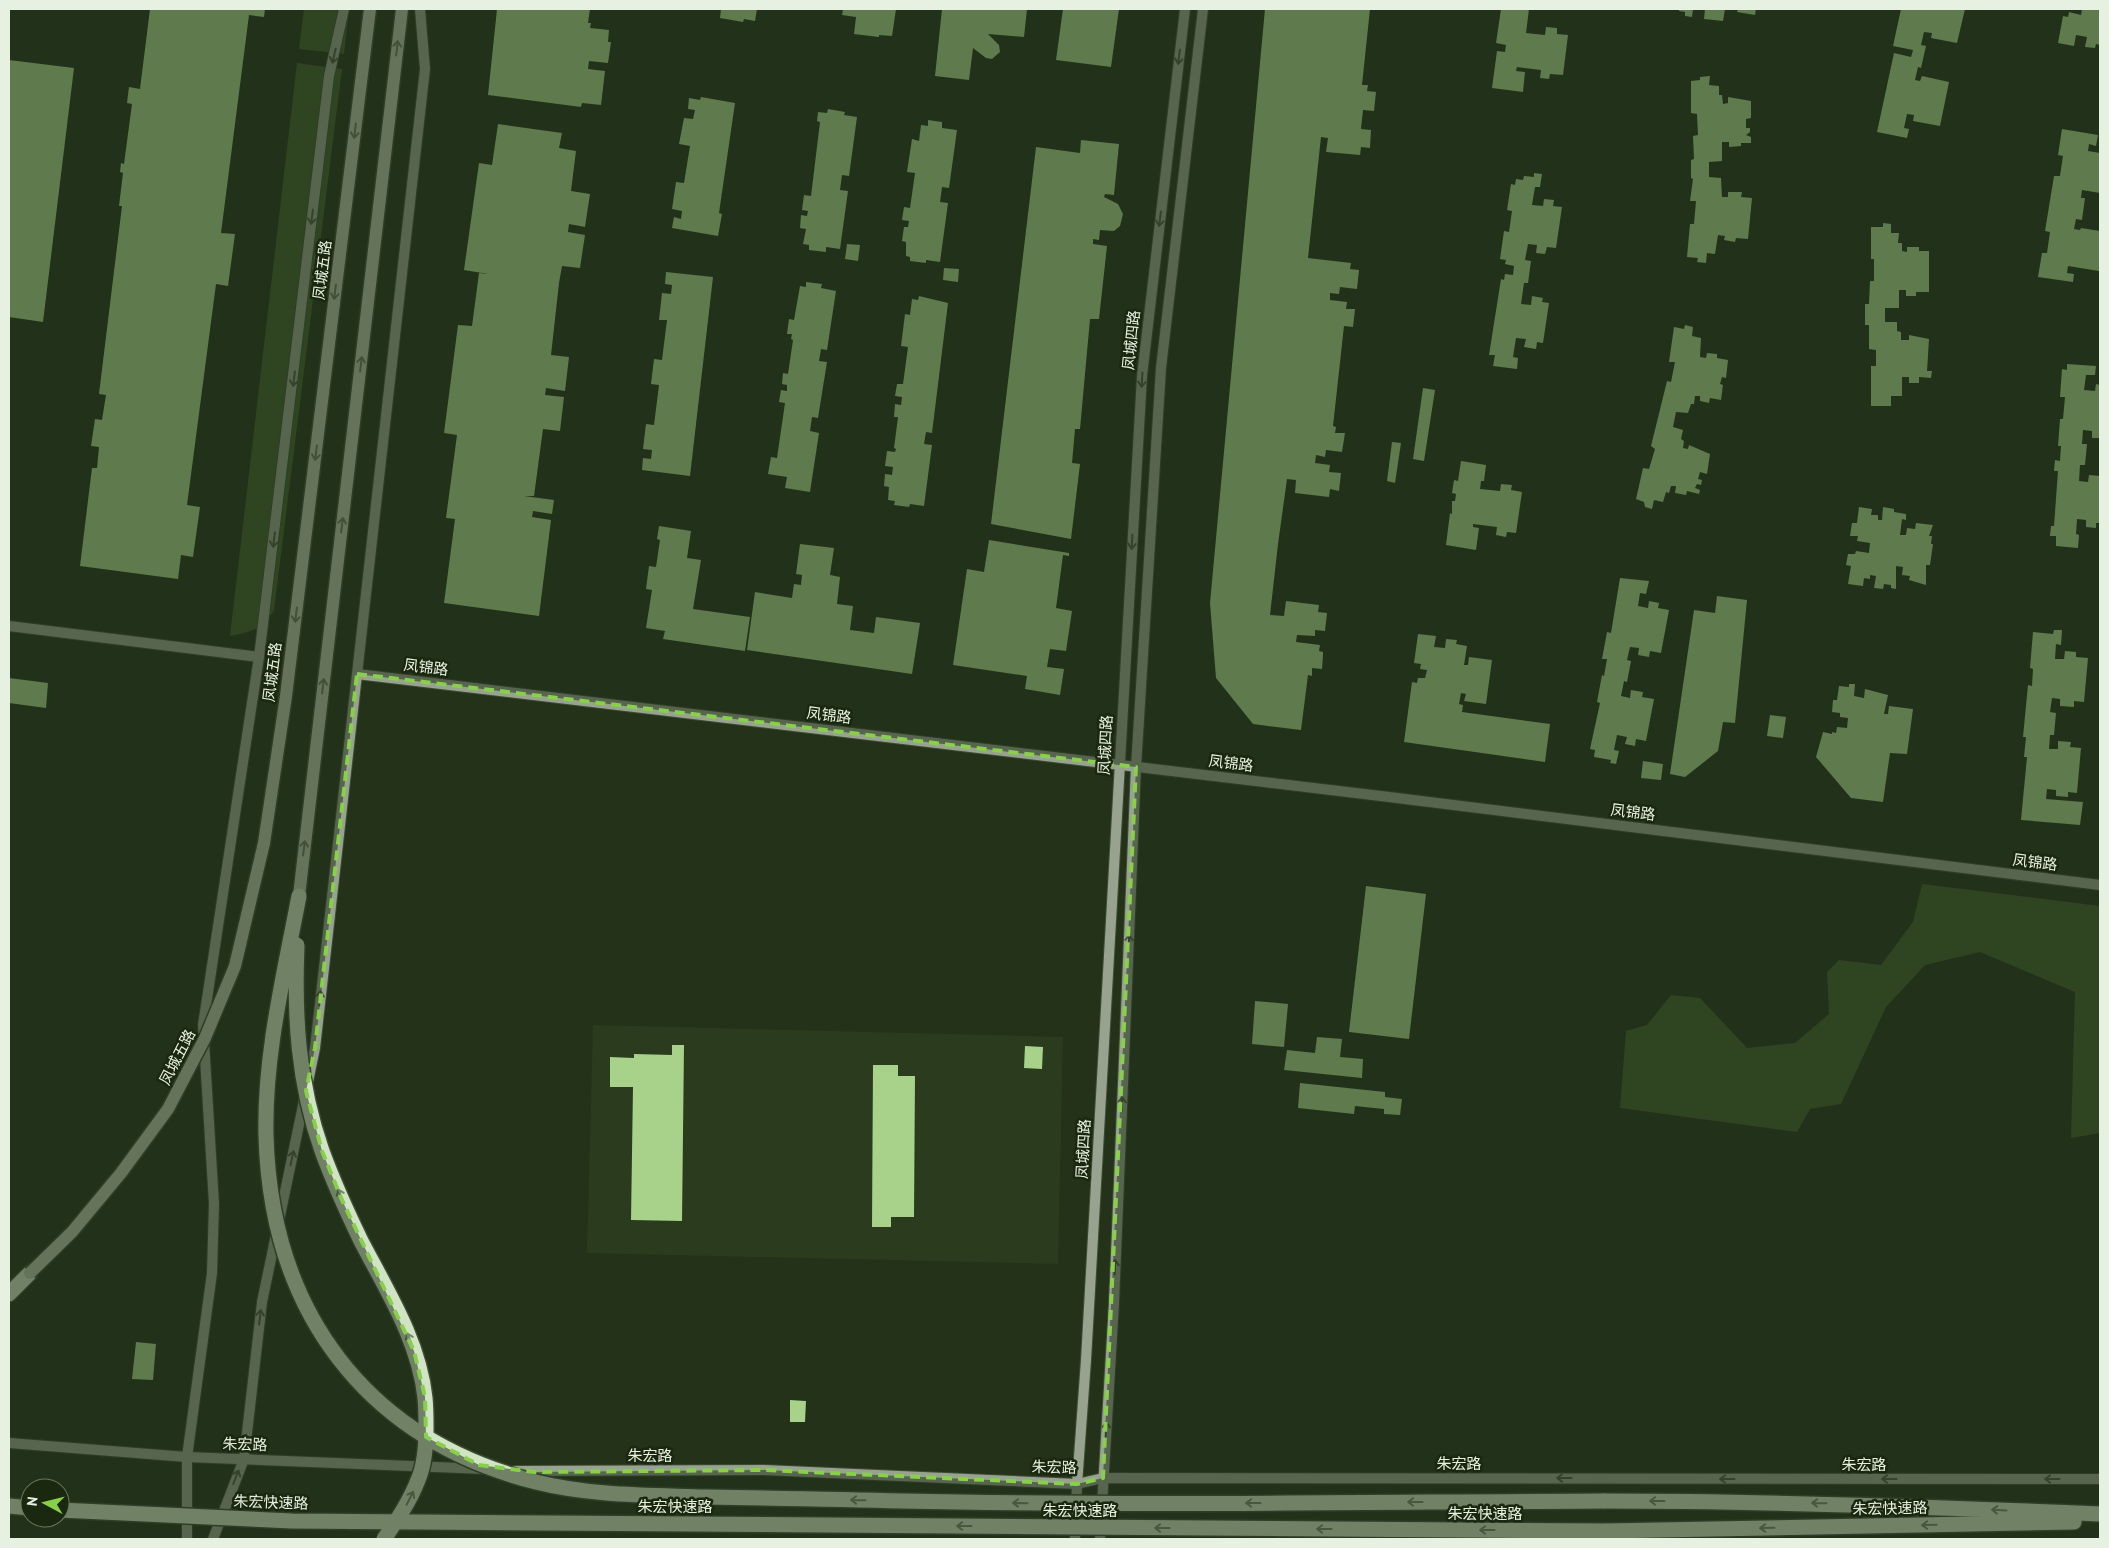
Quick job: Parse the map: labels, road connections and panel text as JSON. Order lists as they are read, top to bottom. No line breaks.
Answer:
{"streets":{"highway":["朱宏快速路"],"main road":["凤城五路","凤城四路","凤锦路","朱宏路"]},"crossings":[["凤城四路","凤锦路"],["凤城四路","朱宏路"]],"one_way":["朱宏路","朱宏快速路"],"north":"left"}
